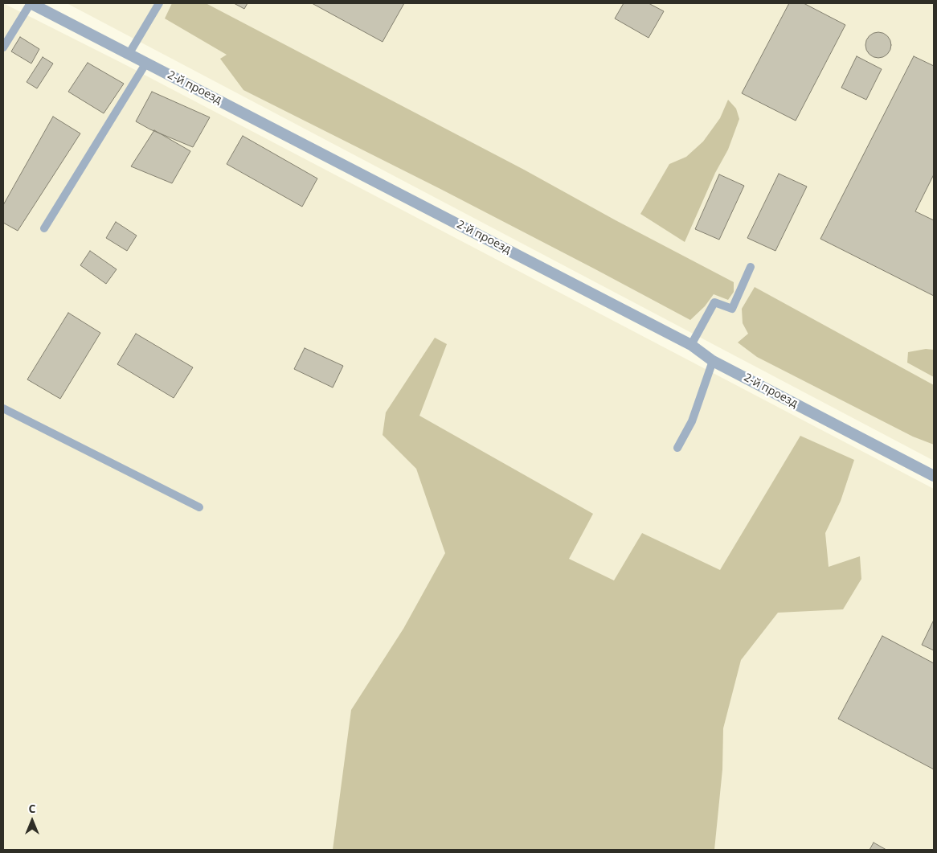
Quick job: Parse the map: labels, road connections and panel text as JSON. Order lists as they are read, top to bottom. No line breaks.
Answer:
{"streets":{"street":["2-й проезд"]},"north":"top"}
